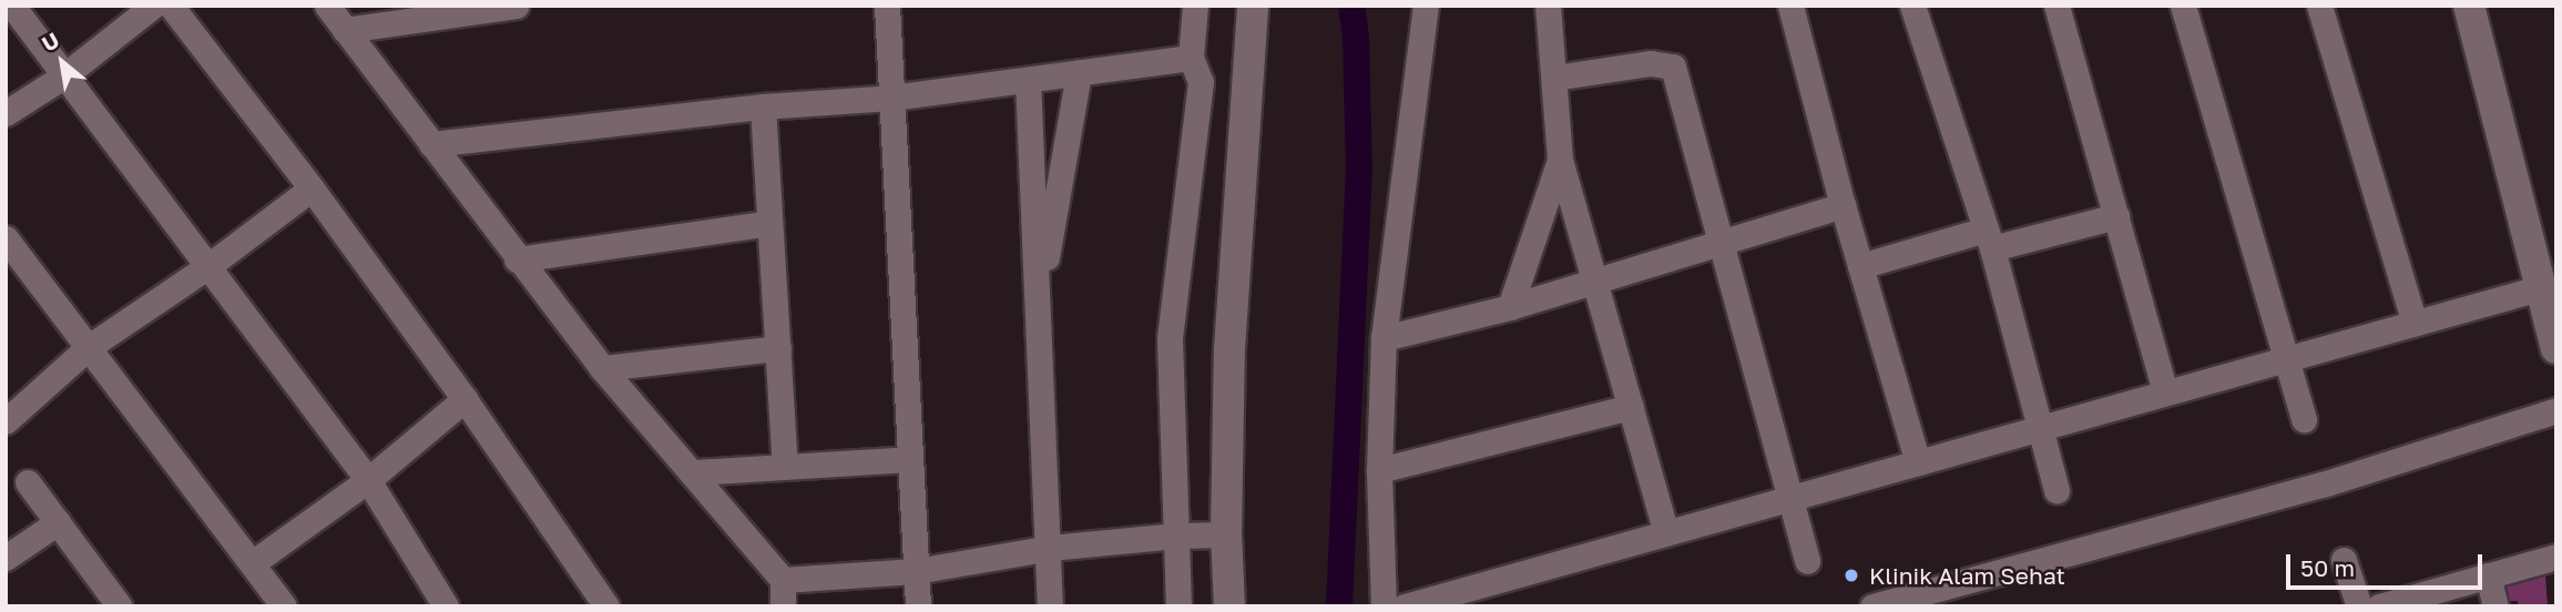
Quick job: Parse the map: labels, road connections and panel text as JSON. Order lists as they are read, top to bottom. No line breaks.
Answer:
{"places":["Klinik Alam Sehat"],"scale_bar":"50 m","north":"top left"}
